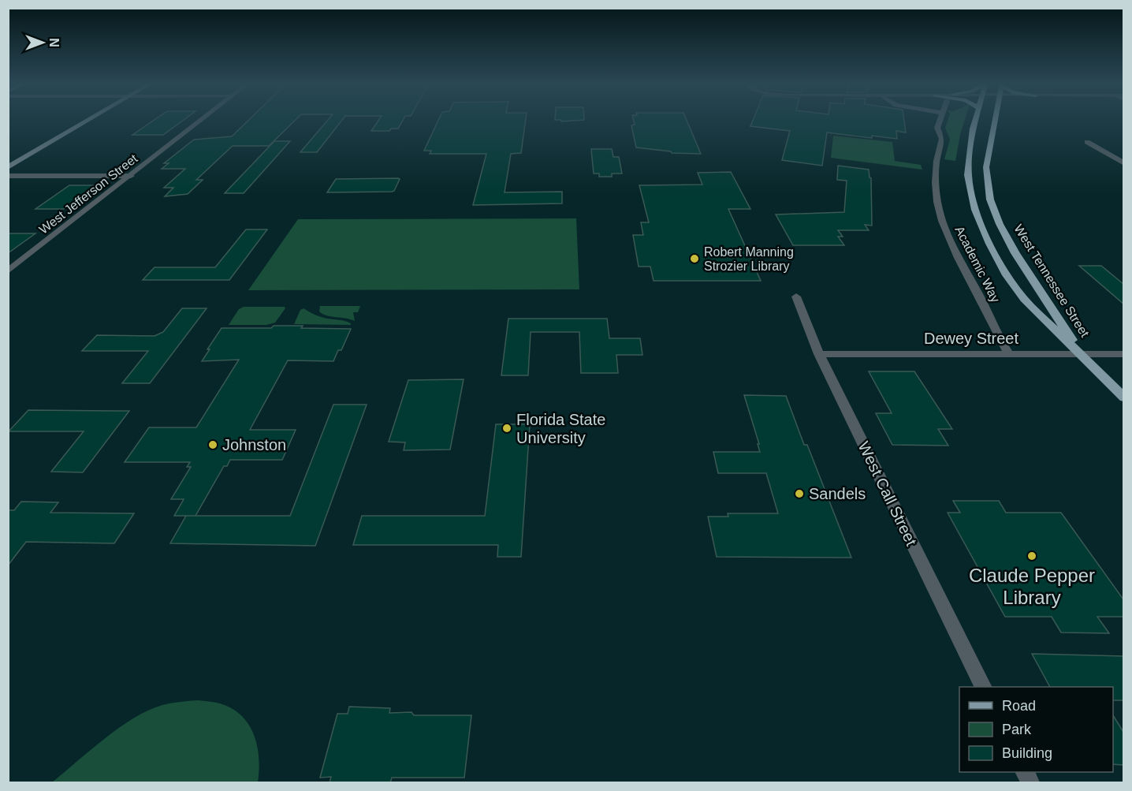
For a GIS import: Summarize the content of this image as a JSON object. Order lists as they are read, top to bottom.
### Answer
{
  "streets": {
    "main road": ["West Tennessee Street"],
    "street": [
      "West Jefferson Street",
      "Academic Way",
      "Dewey Street",
      "West Call Street"
    ]
  },
  "crossings": [
    ["Academic Way", "Dewey Street"],
    ["West Tennessee Street", "Dewey Street"],
    ["Dewey Street", "West Call Street"]
  ],
  "places": [
    "Robert Manning Strozier Library",
    "Florida State University",
    "Johnston",
    "Sandels",
    "Claude Pepper Library"
  ],
  "legend": ["Road", "Park", "Building"],
  "north": "right"
}
